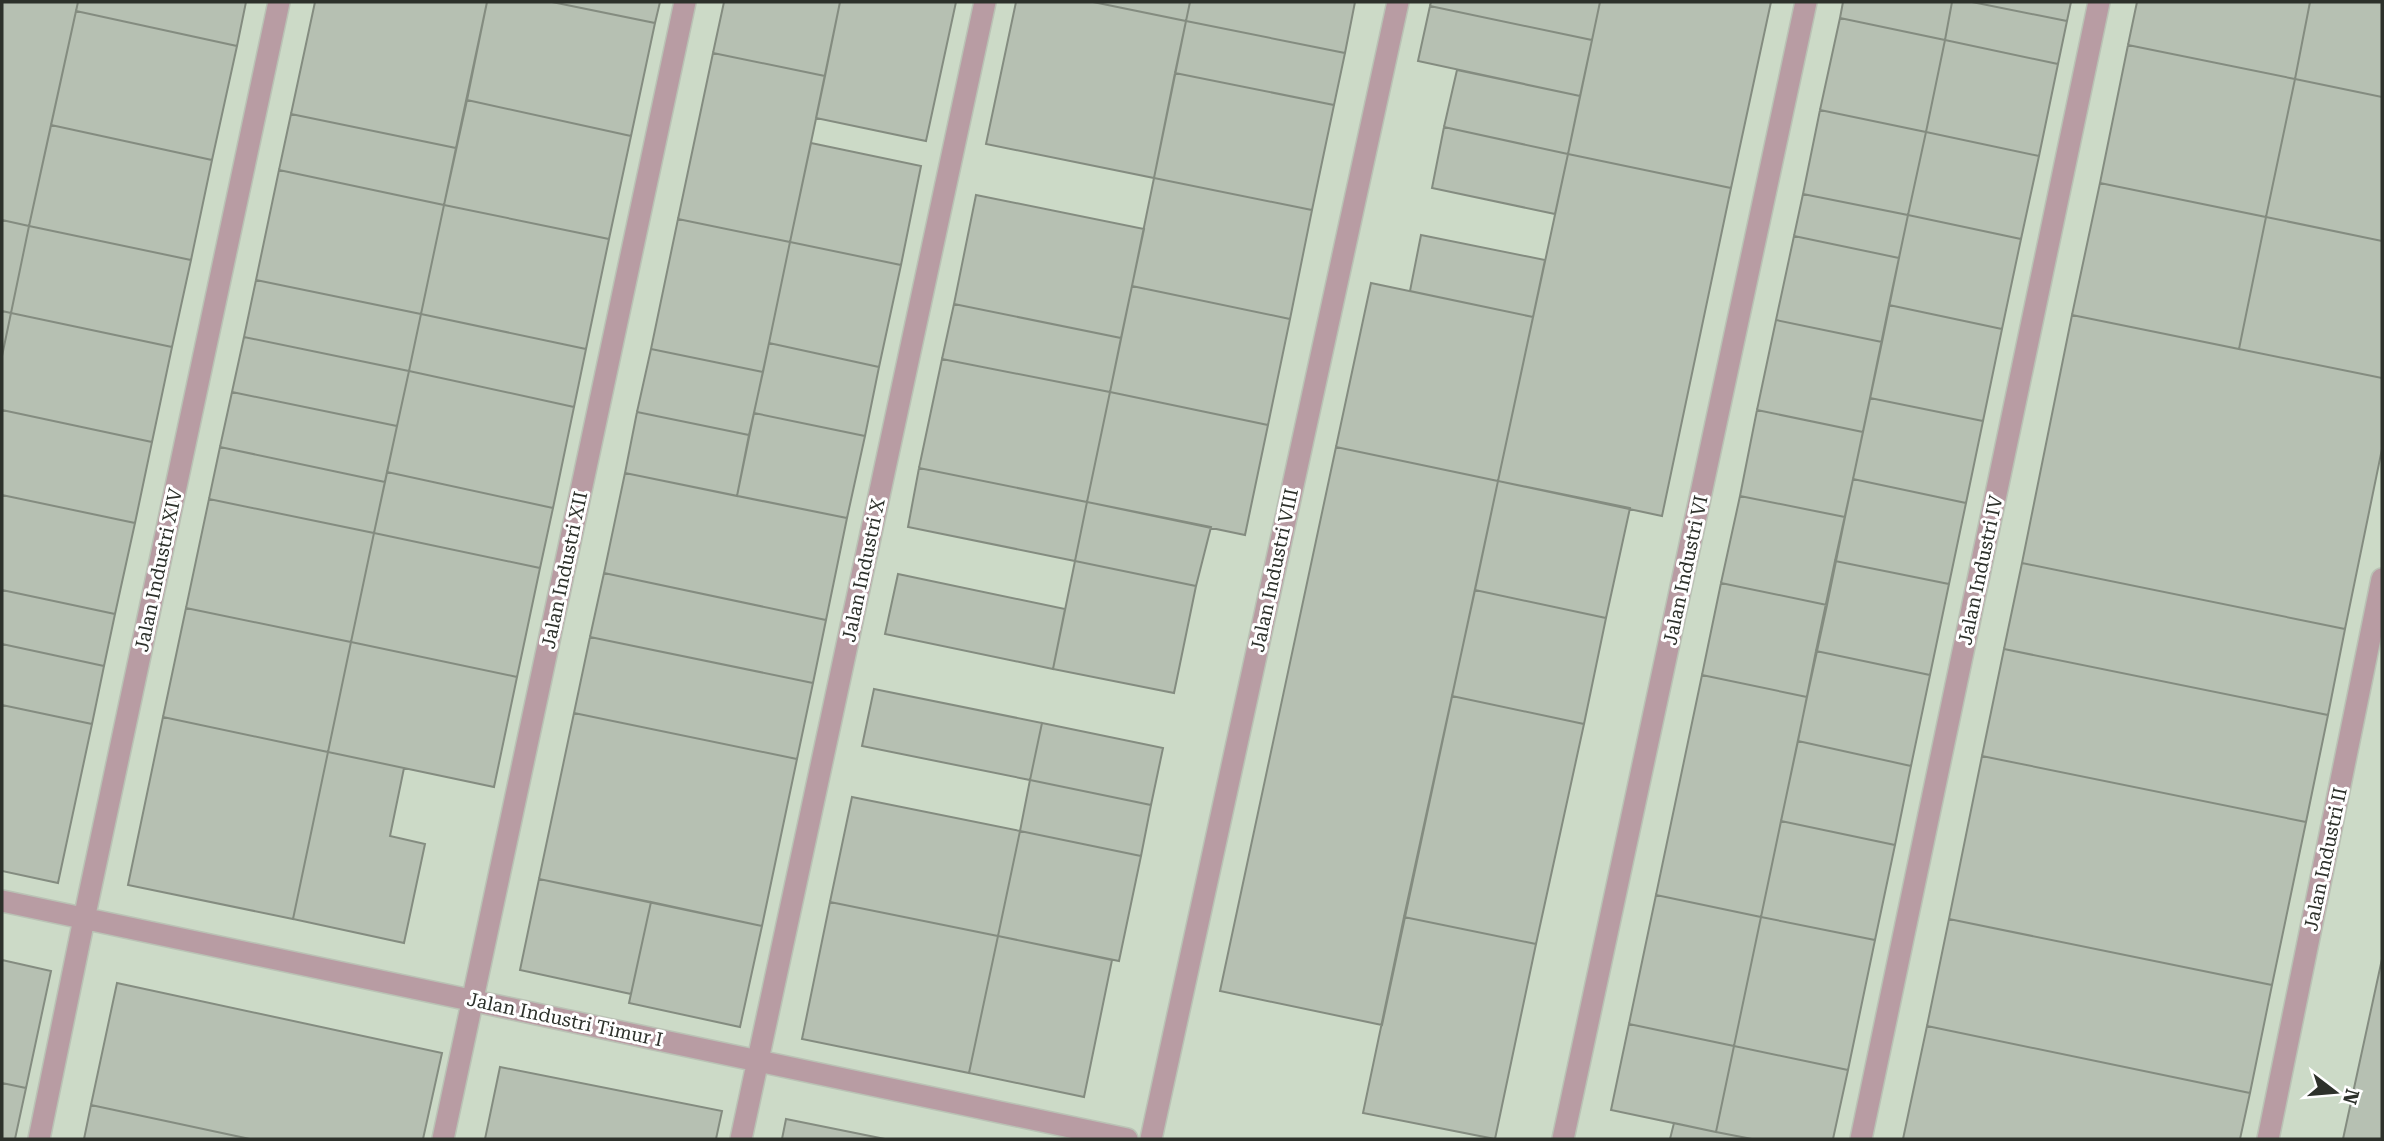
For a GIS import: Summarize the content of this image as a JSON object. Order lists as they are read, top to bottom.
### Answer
{
  "streets": {
    "lane": [
      "Jalan Industri XIV",
      "Jalan Industri XII",
      "Jalan Industri X",
      "Jalan Industri VIII",
      "Jalan Industri VI",
      "Jalan Industri IV",
      "Jalan Industri II",
      "Jalan Industri Timur I"
    ]
  },
  "crossings": [
    ["Jalan Industri XIV", "Jalan Industri Timur I"],
    ["Jalan Industri XII", "Jalan Industri Timur I"],
    ["Jalan Industri X", "Jalan Industri Timur I"]
  ],
  "north": "right"
}
